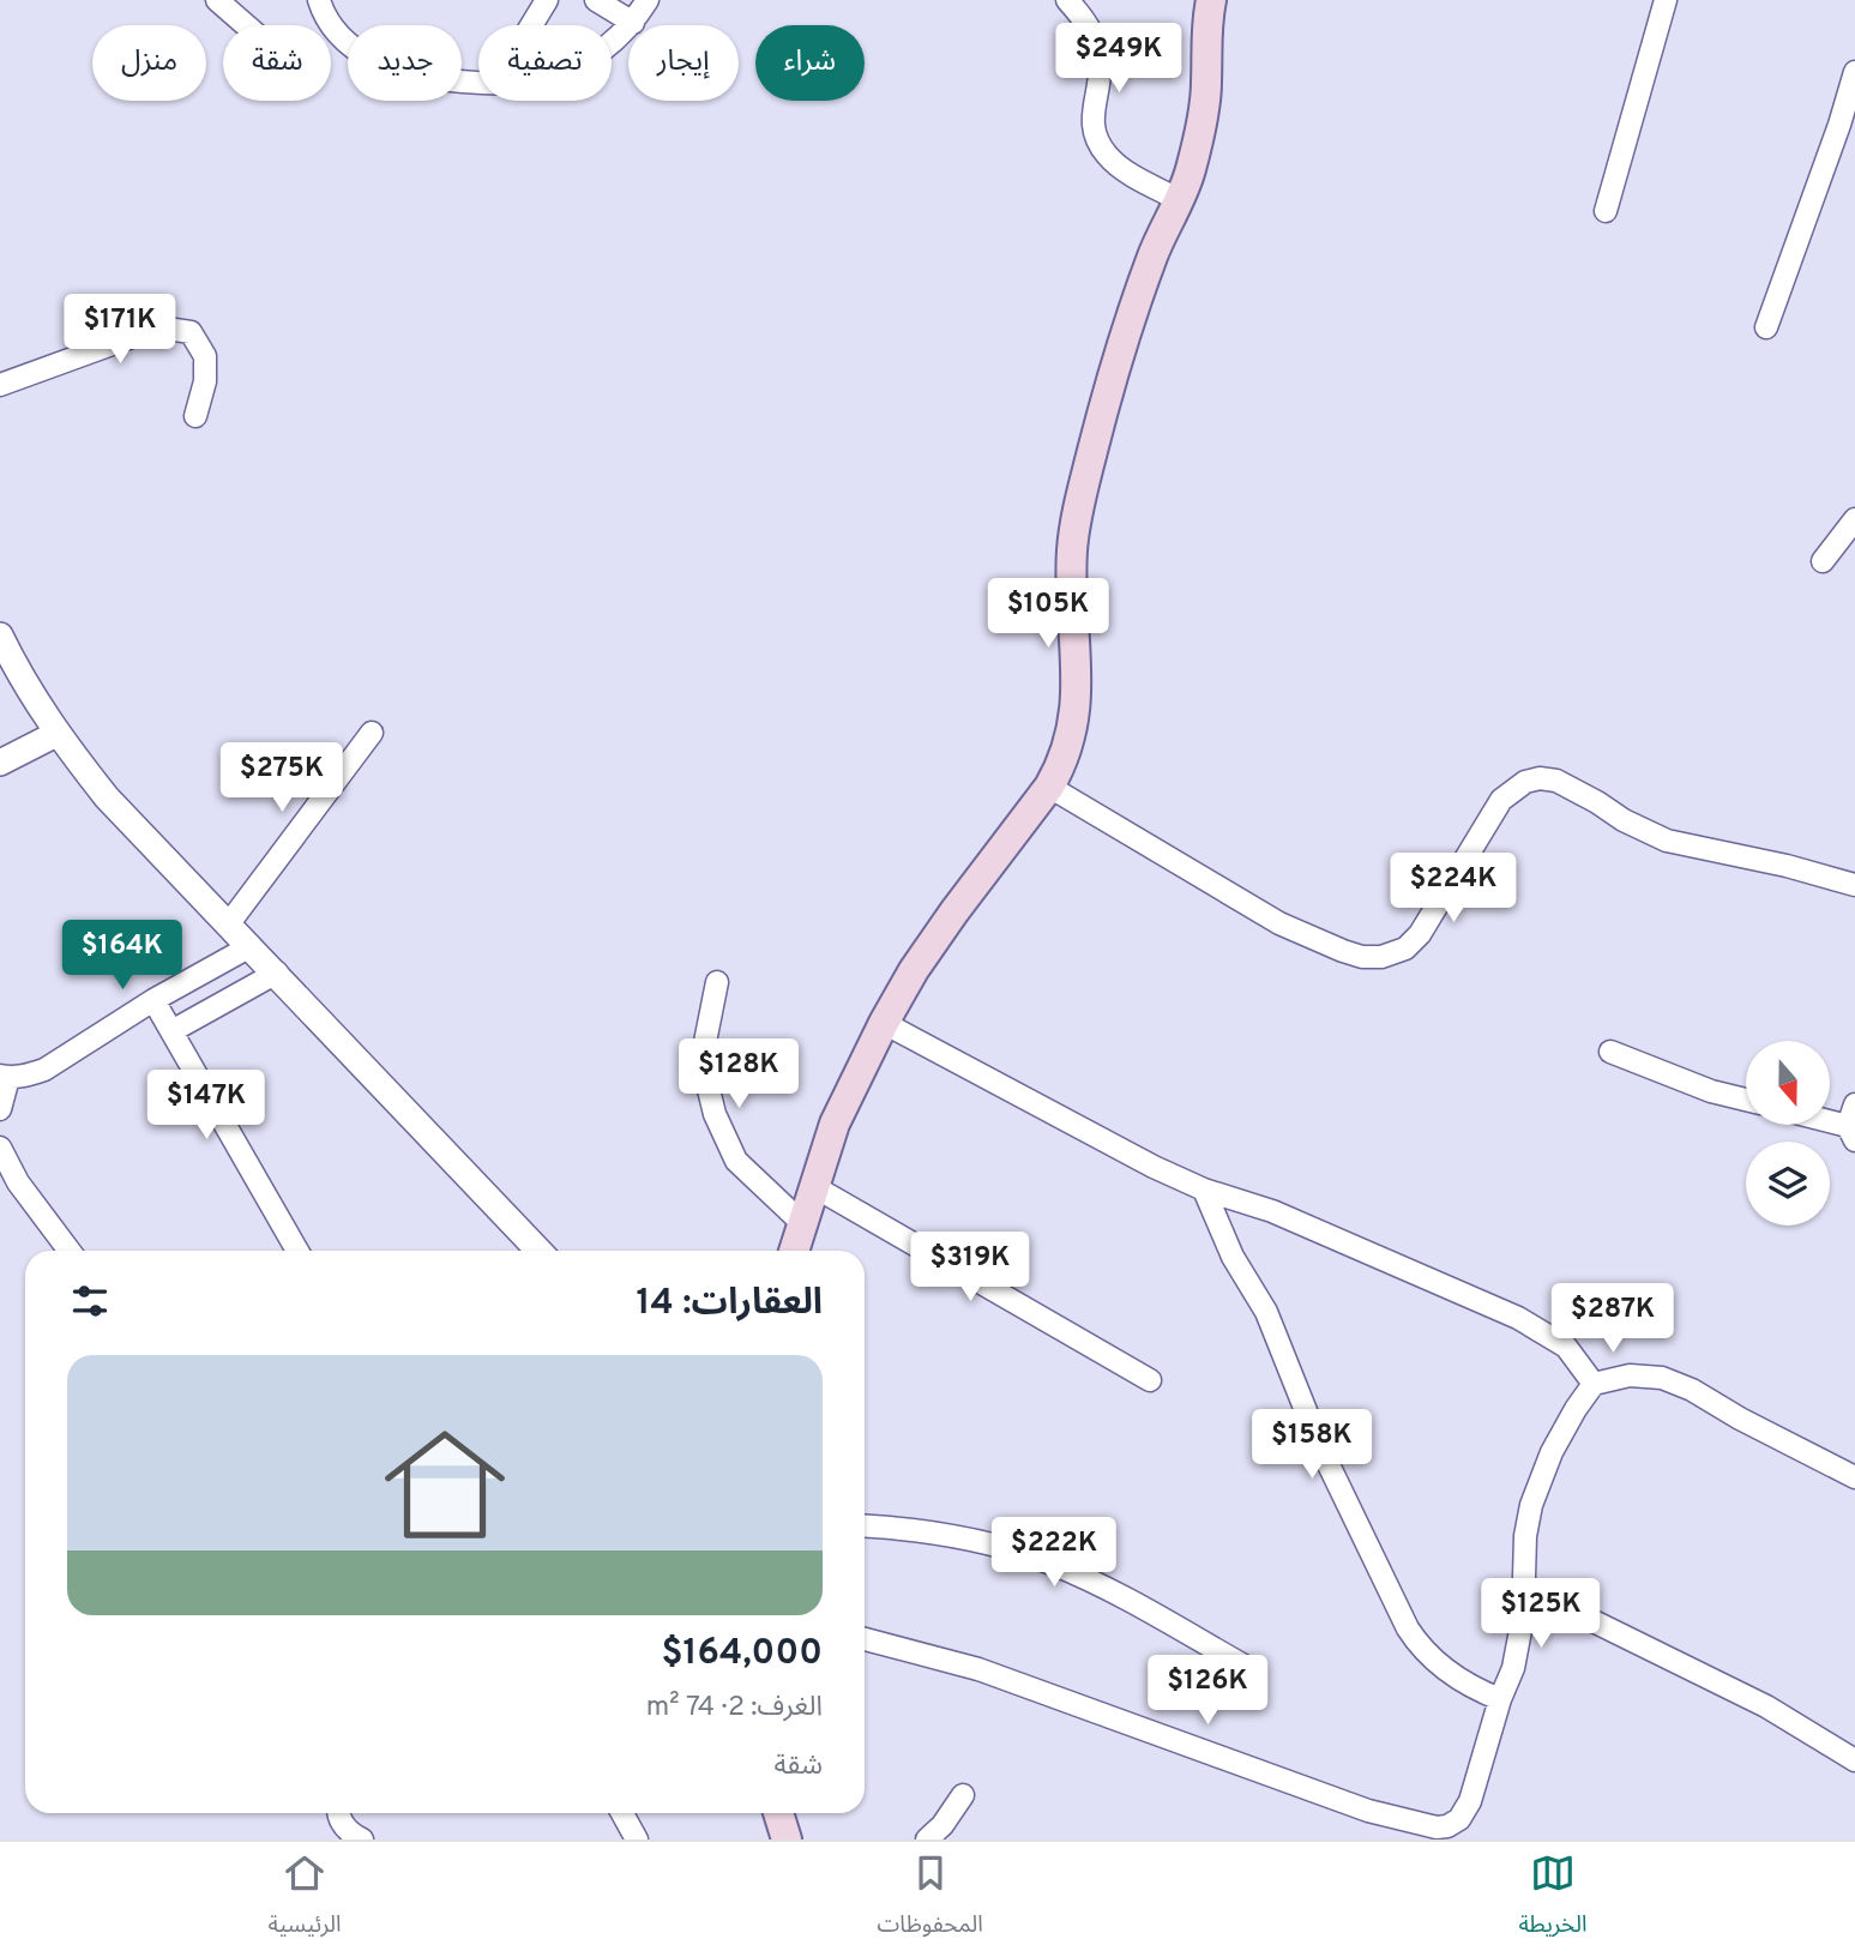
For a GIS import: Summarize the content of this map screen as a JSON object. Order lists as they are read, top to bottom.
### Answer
{
  "north": "bottom",
  "page": {
    "price": [
      "$249K",
      "$171K",
      "$105K",
      "$275K",
      "$224K",
      "$164K",
      "$128K",
      "$147K",
      "$319K",
      "$287K",
      "$158K",
      "$222K",
      "$125K",
      "$126K"
    ],
    "chip": [
      "شراء",
      "إيجار",
      "تصفية",
      "جديد",
      "شقة",
      "منزل"
    ],
    "heading": "العقارات: 14",
    "list": [
      {
        "name": "$164,000",
        "note": "الغرف: 2 · 74 m² · شقة"
      }
    ],
    "tabs": ["الخريطة", "المحفوظات", "الرئيسية"]
  }
}
